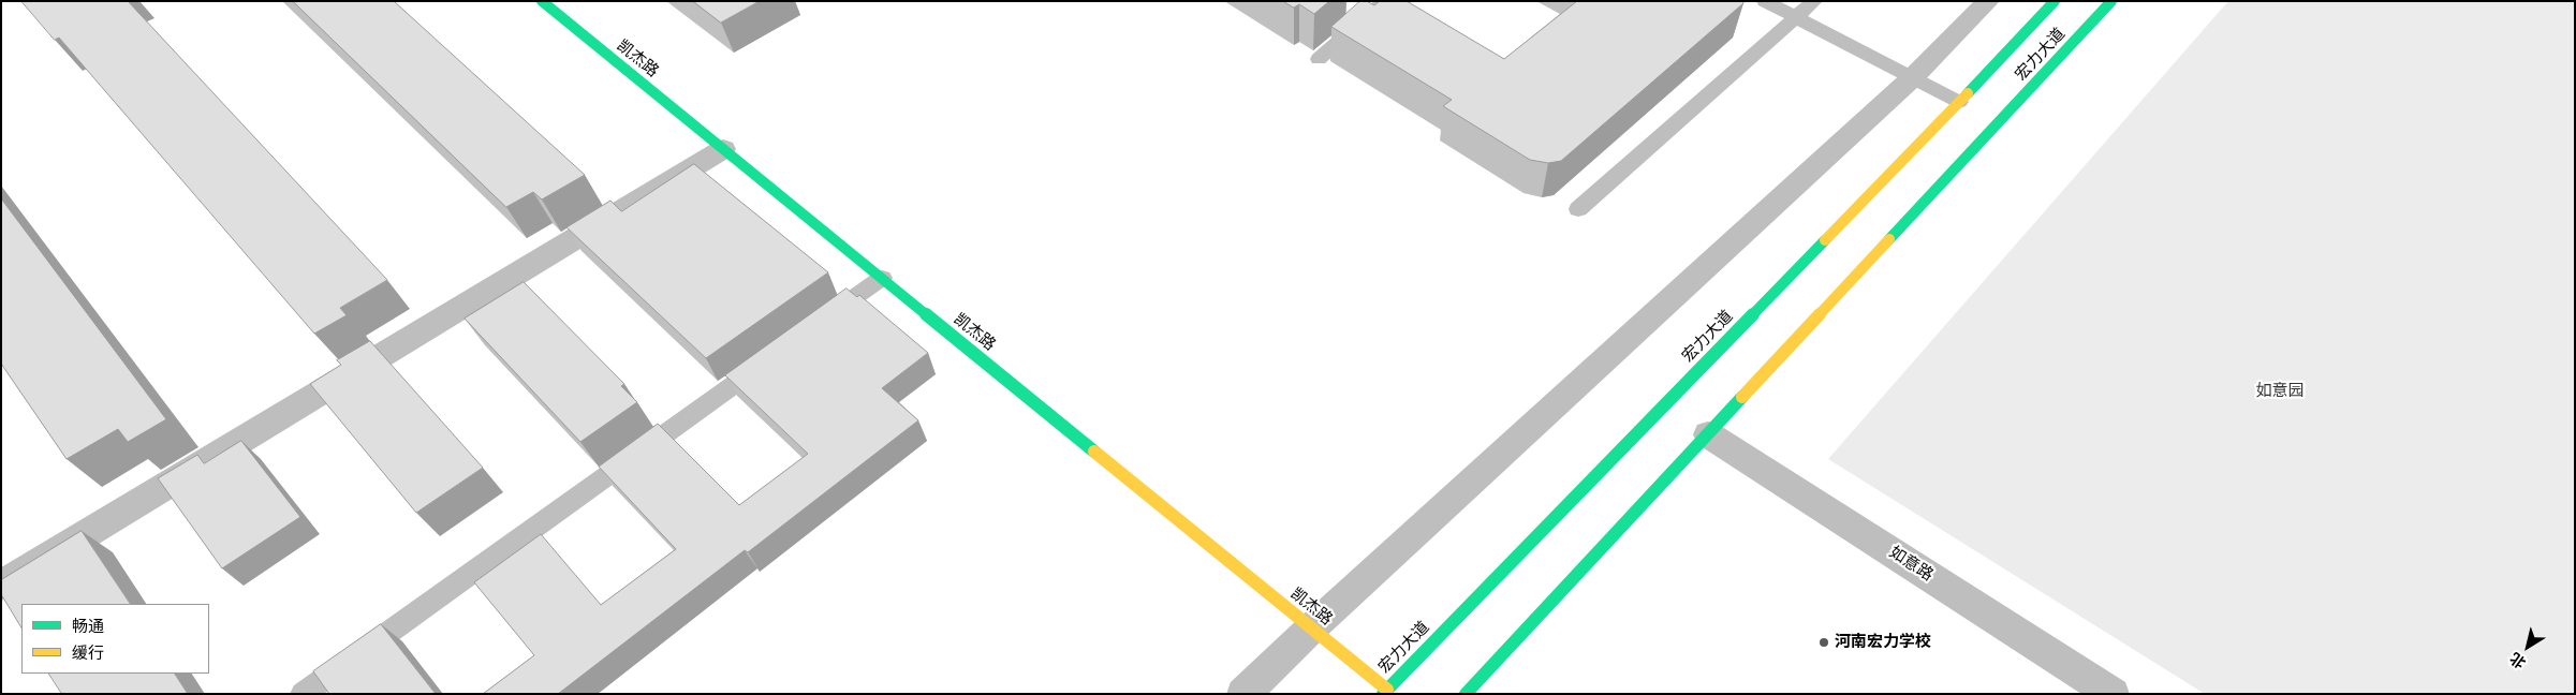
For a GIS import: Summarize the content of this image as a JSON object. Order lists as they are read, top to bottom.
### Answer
{
  "streets": {
    "main road": ["宏力大道", "凯杰路"],
    "street": ["如意路"]
  },
  "crossings": [
    ["宏力大道", "凯杰路"],
    ["宏力大道", "如意路"]
  ],
  "parks": ["如意园"],
  "places": ["河南宏力学校"],
  "legend": ["畅通", "缓行"],
  "north": "bottom left"
}
